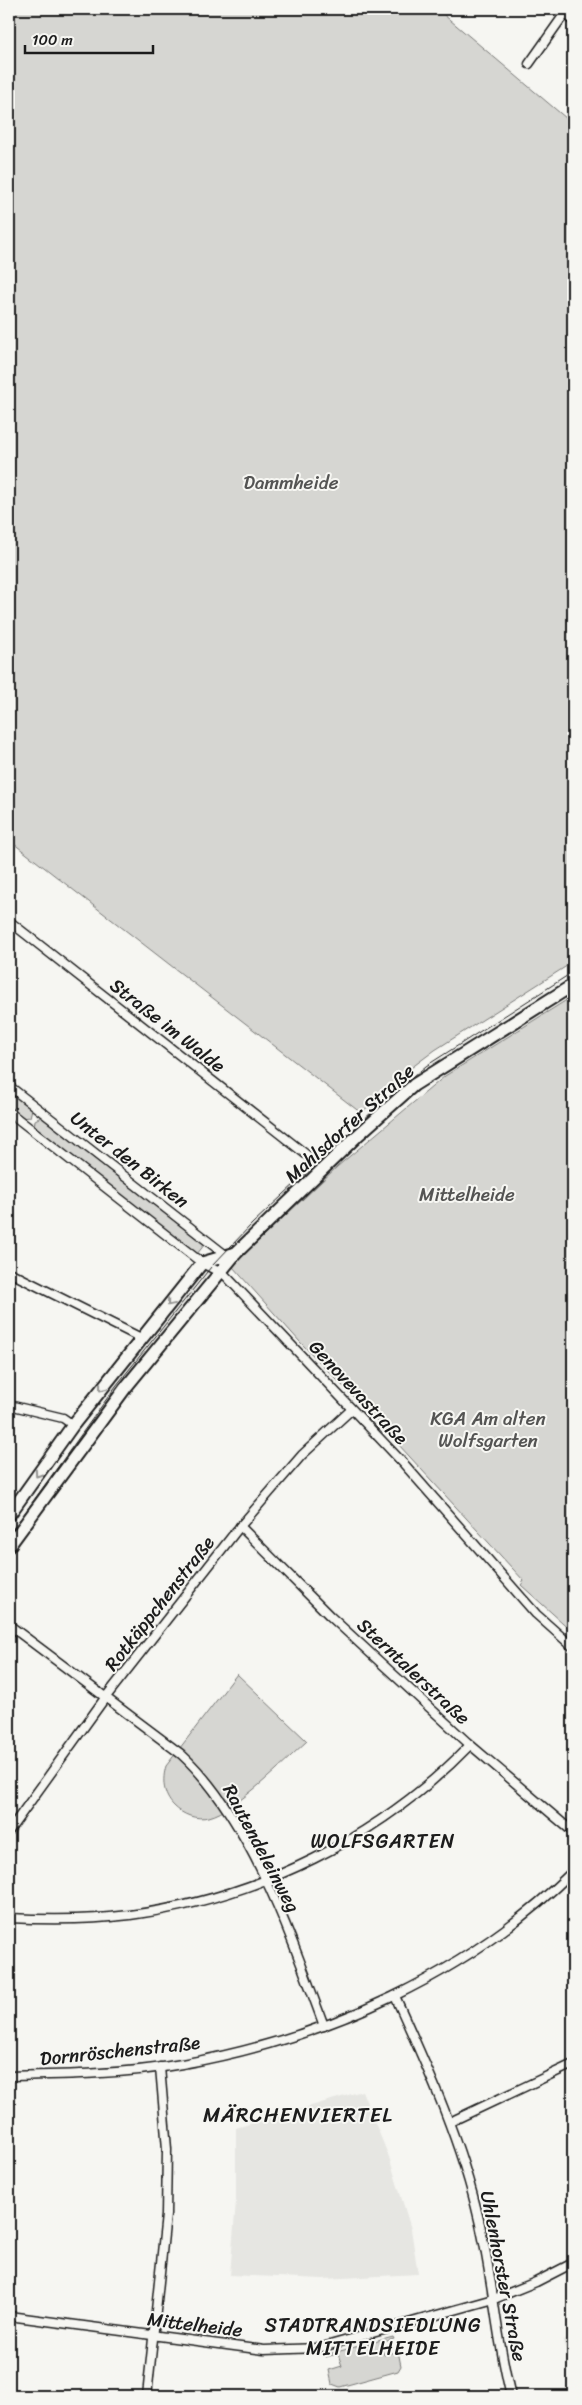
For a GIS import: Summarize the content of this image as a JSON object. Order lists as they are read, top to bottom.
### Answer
{
  "streets": {
    "main road": ["Mahlsdorfer Straße"],
    "street": [
      "Straße im Walde",
      "Unter den Birken",
      "Genovevastraße",
      "Rotkäppchenstraße",
      "Sterntalerstraße",
      "Rautendeleinweg",
      "Dornröschenstraße",
      "Uhlenhorster Straße",
      "Mittelheide"
    ]
  },
  "crossings": [
    ["Mahlsdorfer Straße", "Unter den Birken"],
    ["Mahlsdorfer Straße", "Genovevastraße"],
    ["Unter den Birken", "Genovevastraße"],
    ["Genovevastraße", "Rotkäppchenstraße"],
    ["Rotkäppchenstraße", "Sterntalerstraße"],
    ["Rotkäppchenstraße", "Rautendeleinweg"],
    ["Rautendeleinweg", "Dornröschenstraße"],
    ["Dornröschenstraße", "Uhlenhorster Straße"],
    ["Uhlenhorster Straße", "Mittelheide"]
  ],
  "districts": ["WOLFSGARTEN", "MÄRCHENVIERTEL", "STADTRANDSIEDLUNG MITTELHEIDE"],
  "parks": ["Dammheide", "Mittelheide", "KGA Am alten Wolfsgarten"],
  "scale_bar": "100 m"
}
